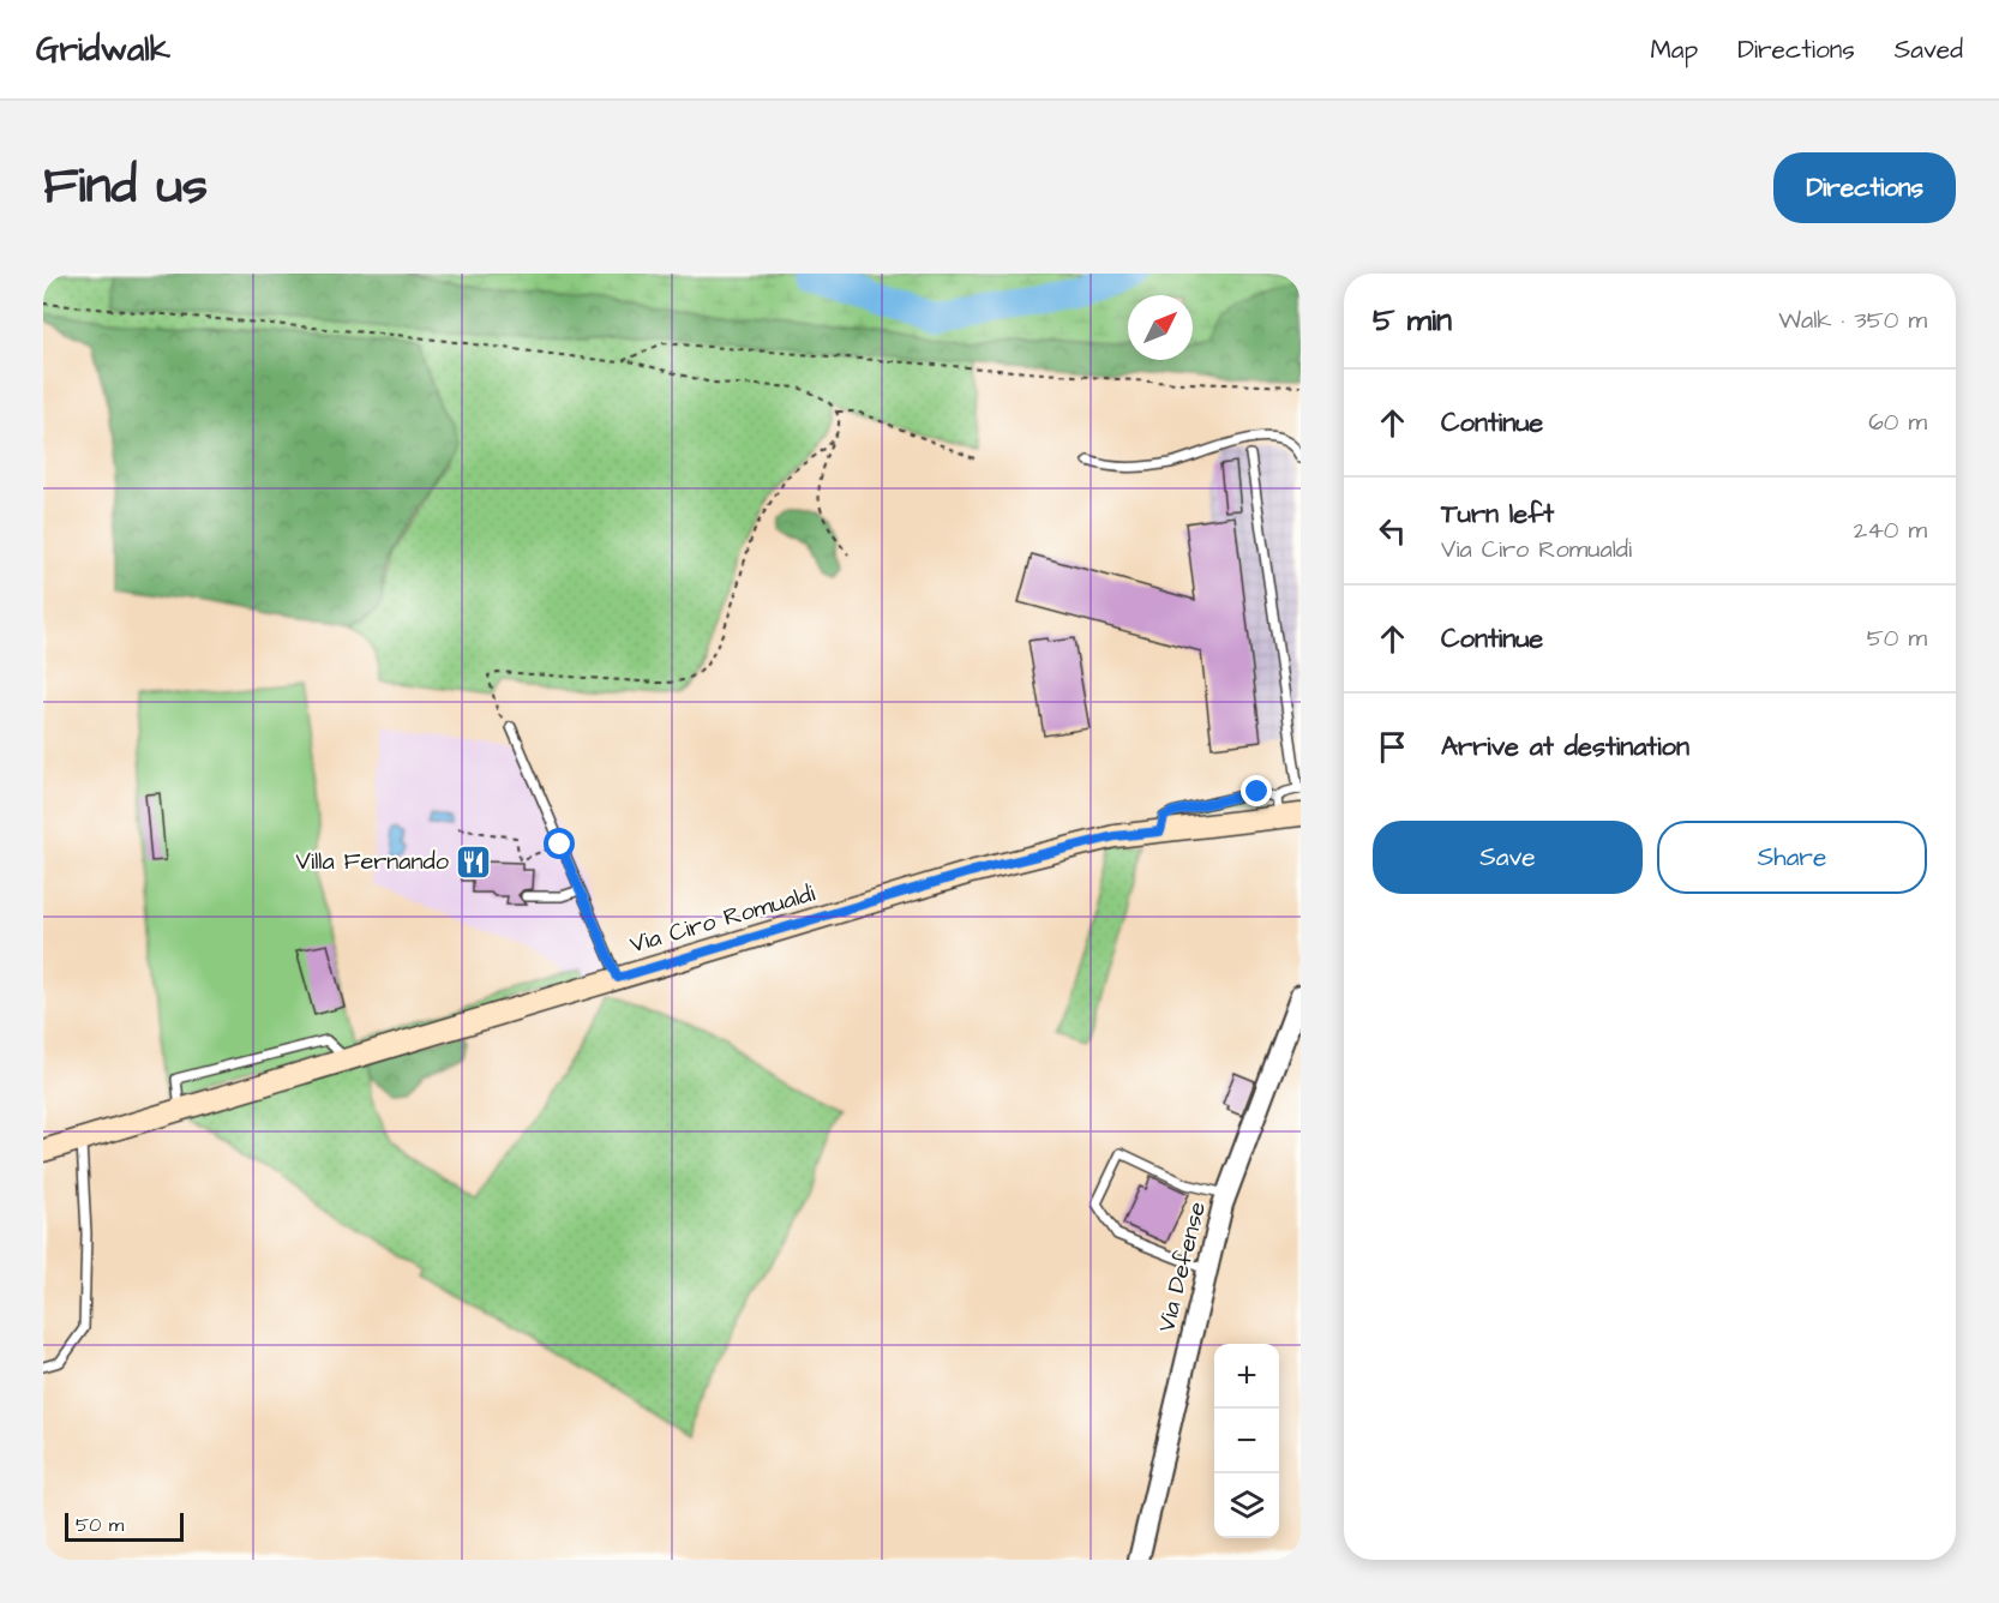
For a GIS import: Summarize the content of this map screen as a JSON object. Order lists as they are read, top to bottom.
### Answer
{
  "streets": {
    "main road": ["Via Ciro Romualdi"],
    "street": ["Via Defense"]
  },
  "places": {
    "restaurant": ["Villa Fernando"]
  },
  "scale_bar": "50 m",
  "north": "top right",
  "page": {
    "header": "Gridwalk",
    "nav": ["Map", "Directions", "Saved"],
    "title": "Find us",
    "buttons": [
      "Directions",
      ["Save", "Share"]
    ],
    "heading": ["5 min", "Walk · 350 m"],
    "list": [
      ["Continue", "60 m"],
      ["Turn left", "Via Ciro Romualdi", "240 m"],
      ["Continue", "50 m"],
      "Arrive at destination"
    ],
    "map_buttons": ["+", "−"],
    "scale": "50 m"
  }
}
